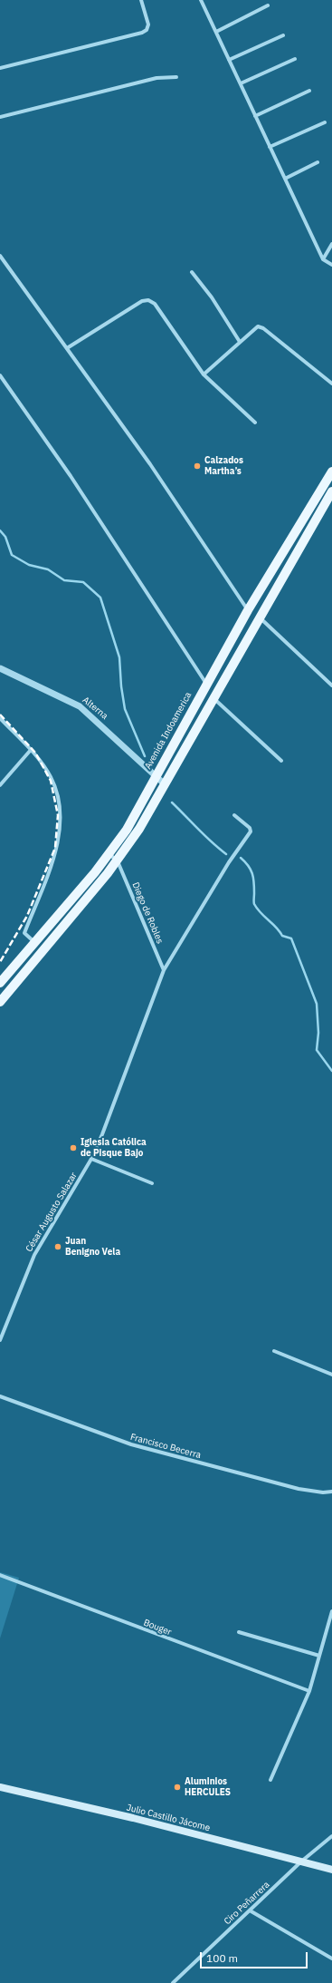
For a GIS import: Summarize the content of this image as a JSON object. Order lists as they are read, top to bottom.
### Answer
{
  "streets": {
    "main road": ["Avenida Indoamerica", "Julio Castillo Jácome"],
    "street": [
      "Alterna",
      "Diego de Robles",
      "César Augusto Salazar",
      "Francisco Becerra",
      "Bouger",
      "Ciro Peñarrera"
    ]
  },
  "crossings": [
    ["Alterna", "Avenida Indoamerica"],
    ["Diego de Robles", "César Augusto Salazar"],
    ["Julio Castillo Jácome", "Ciro Peñarrera"]
  ],
  "places": [
    "Calzados Martha’s",
    "Iglesia Católica de Pisque Bajo",
    "Juan Benigno Vela",
    "Aluminios HERCULES"
  ],
  "scale_bar": "100 m"
}
